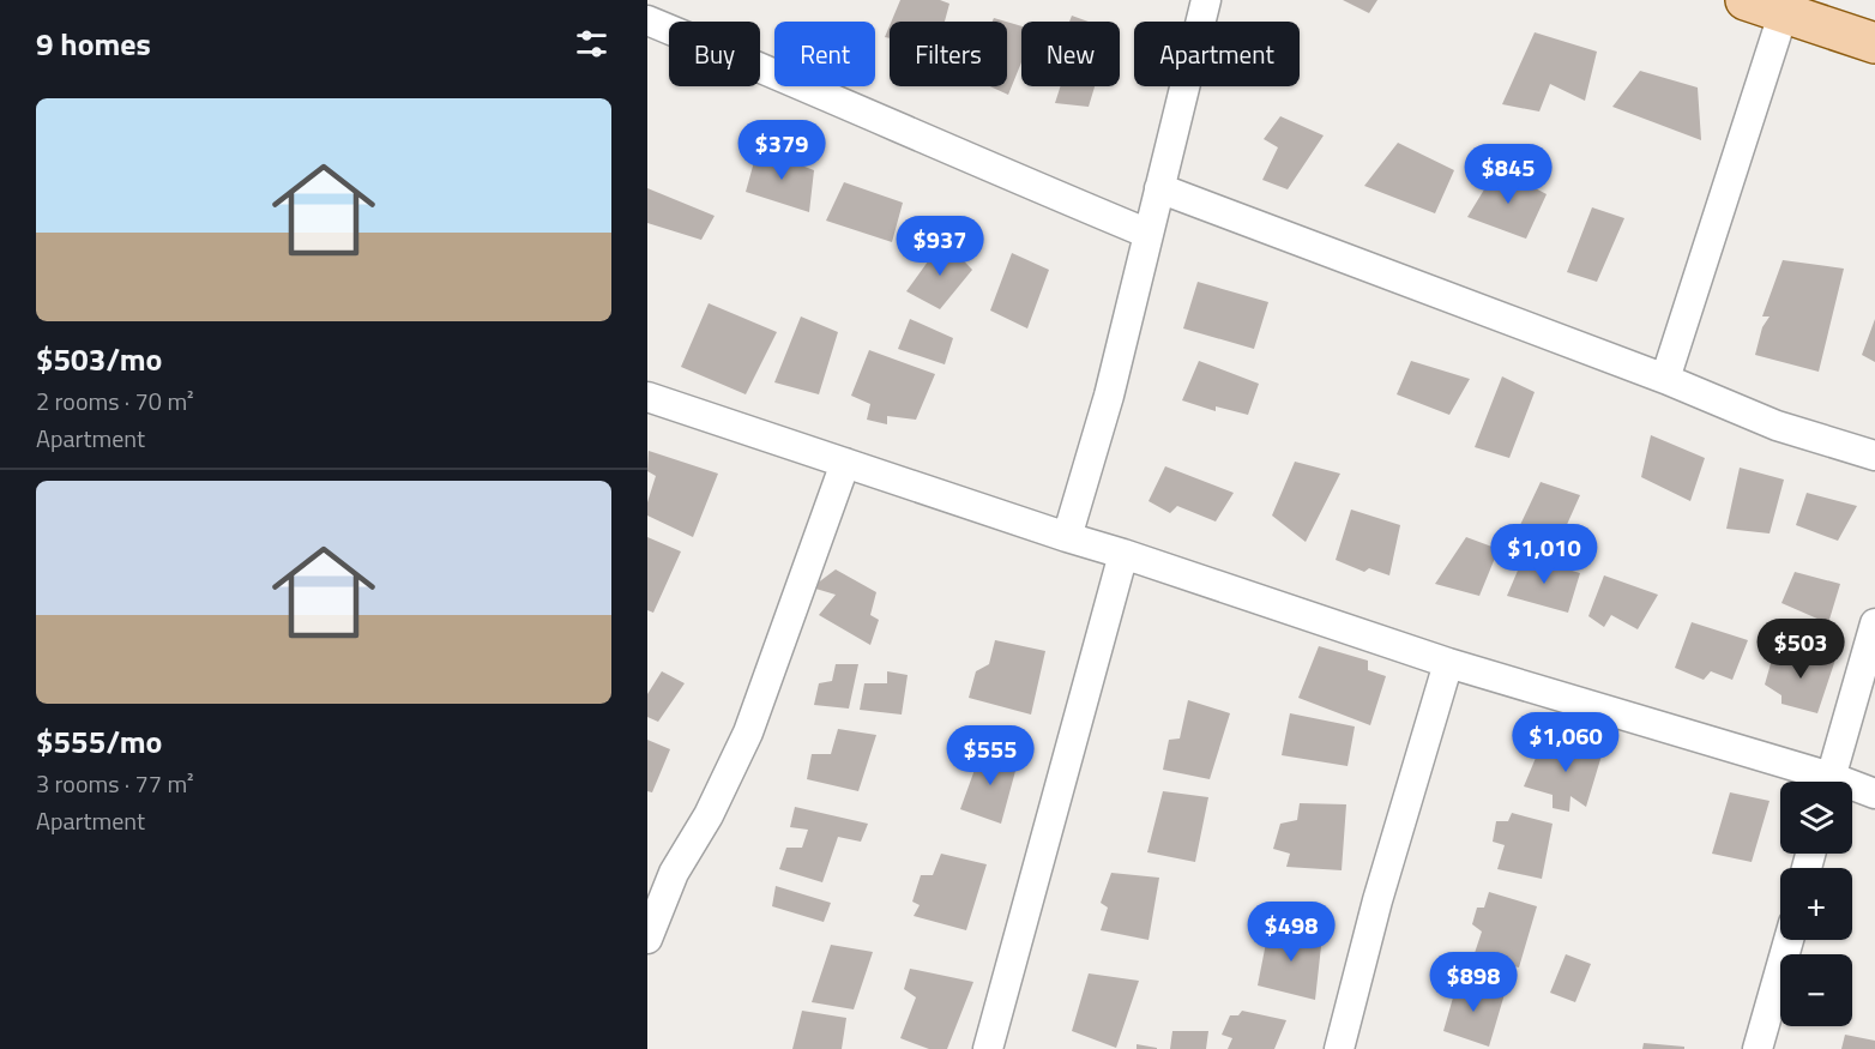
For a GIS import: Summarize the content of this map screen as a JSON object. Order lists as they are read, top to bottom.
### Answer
{
  "page": {
    "heading": "9 homes",
    "chip": [
      "Buy",
      "Rent",
      "Filters",
      "New",
      "Apartment"
    ],
    "list": [
      {
        "name": "$503/mo",
        "note": "2 rooms · 70 m² · Apartment"
      },
      {
        "name": "$555/mo",
        "note": "3 rooms · 77 m² · Apartment"
      }
    ],
    "price": [
      "$379",
      "$845",
      "$937",
      "$1,010",
      "$503",
      "$1,060",
      "$555",
      "$498",
      "$898"
    ],
    "map_buttons": ["+", "−"]
  }
}
